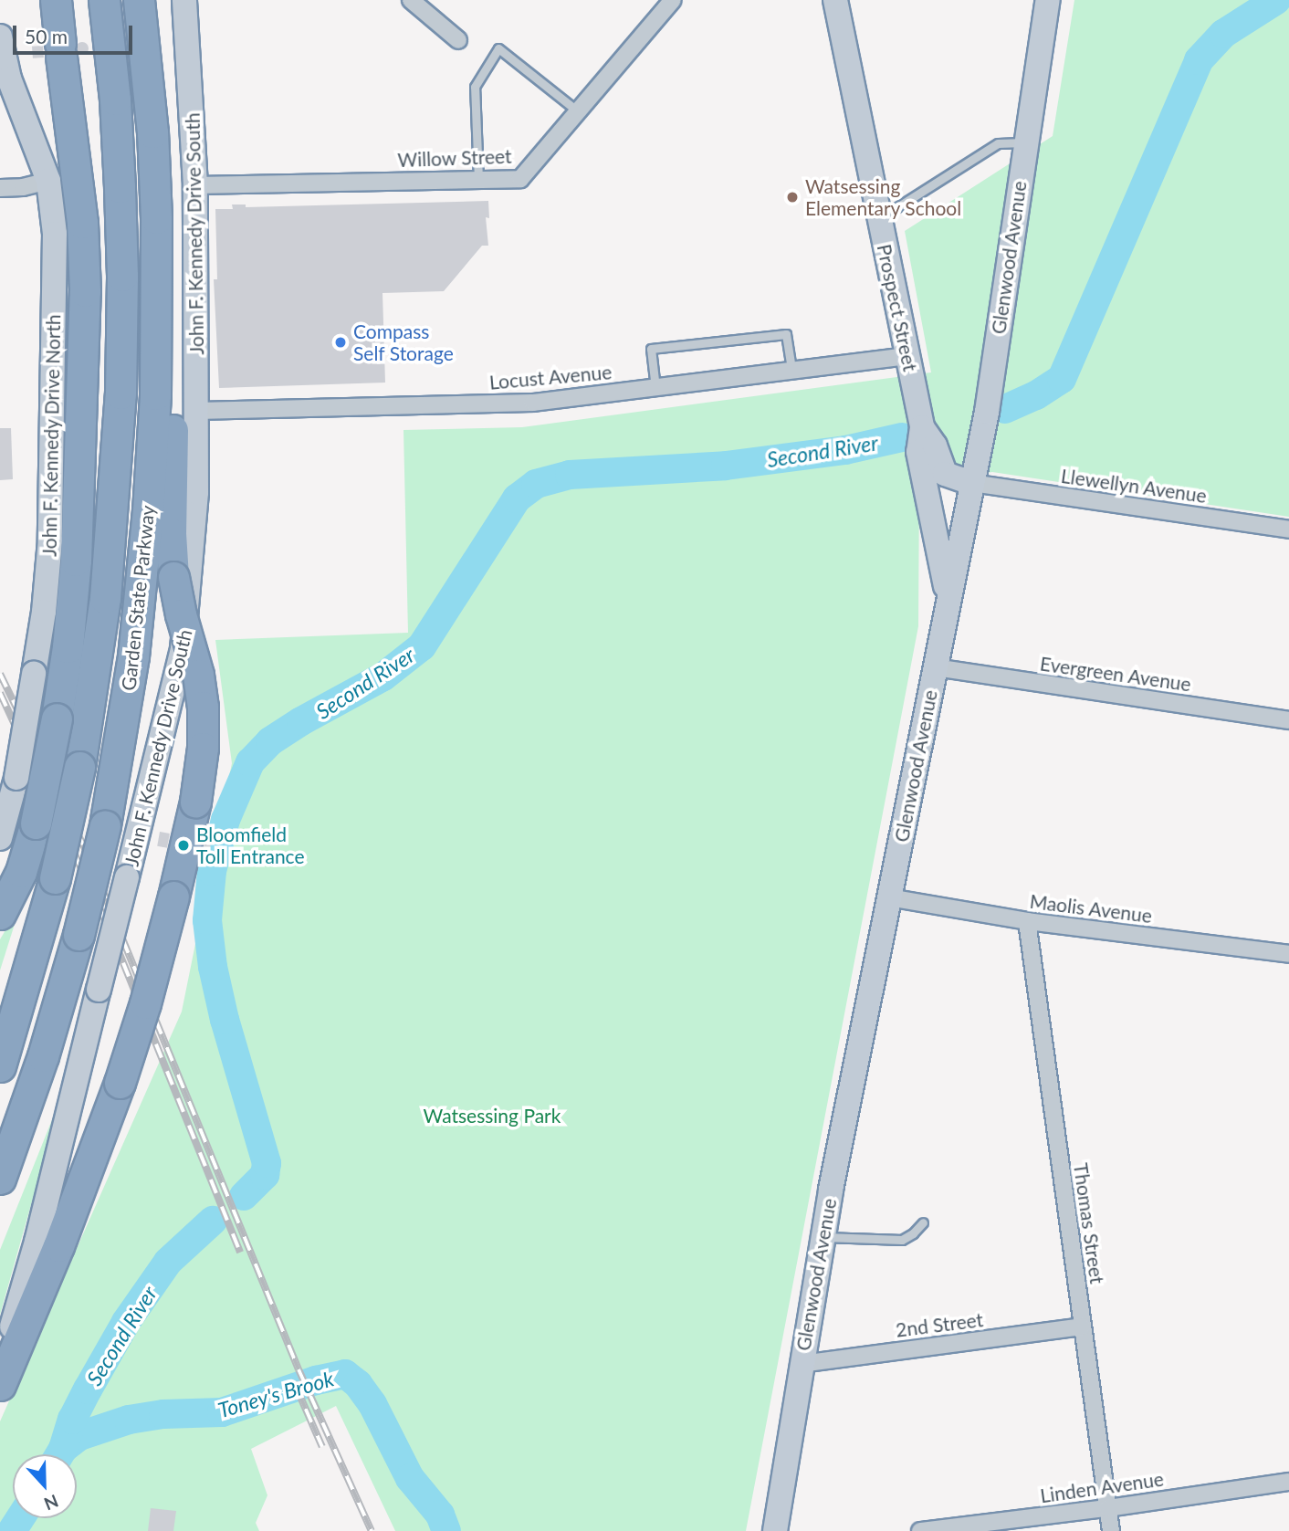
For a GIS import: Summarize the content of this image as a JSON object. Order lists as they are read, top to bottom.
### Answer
{
  "streets": {
    "highway": ["Garden State Parkway"],
    "street": [
      "Willow Street",
      "John F. Kennedy Drive South",
      "Glenwood Avenue",
      "Prospect Street",
      "Locust Avenue",
      "John F. Kennedy Drive North",
      "Llewellyn Avenue",
      "Evergreen Avenue",
      "Maolis Avenue",
      "Thomas Street",
      "2nd Street",
      "Linden Avenue"
    ]
  },
  "crossings": [
    ["Willow Street", "John F. Kennedy Drive South"],
    ["John F. Kennedy Drive South", "Locust Avenue"],
    ["Glenwood Avenue", "Prospect Street"],
    ["Glenwood Avenue", "Llewellyn Avenue"],
    ["Glenwood Avenue", "Evergreen Avenue"],
    ["Glenwood Avenue", "Maolis Avenue"],
    ["Glenwood Avenue", "2nd Street"],
    ["Prospect Street", "Locust Avenue"],
    ["Prospect Street", "Llewellyn Avenue"],
    ["Maolis Avenue", "Thomas Street"],
    ["Thomas Street", "2nd Street"],
    ["Thomas Street", "Linden Avenue"]
  ],
  "water": ["Second River", "Toney's Brook"],
  "parks": ["Watsessing Park"],
  "places": ["Watsessing Elementary School", "Compass Self Storage", "Bloomfield Toll Entrance"],
  "scale_bar": "50 m",
  "north": "bottom"
}
